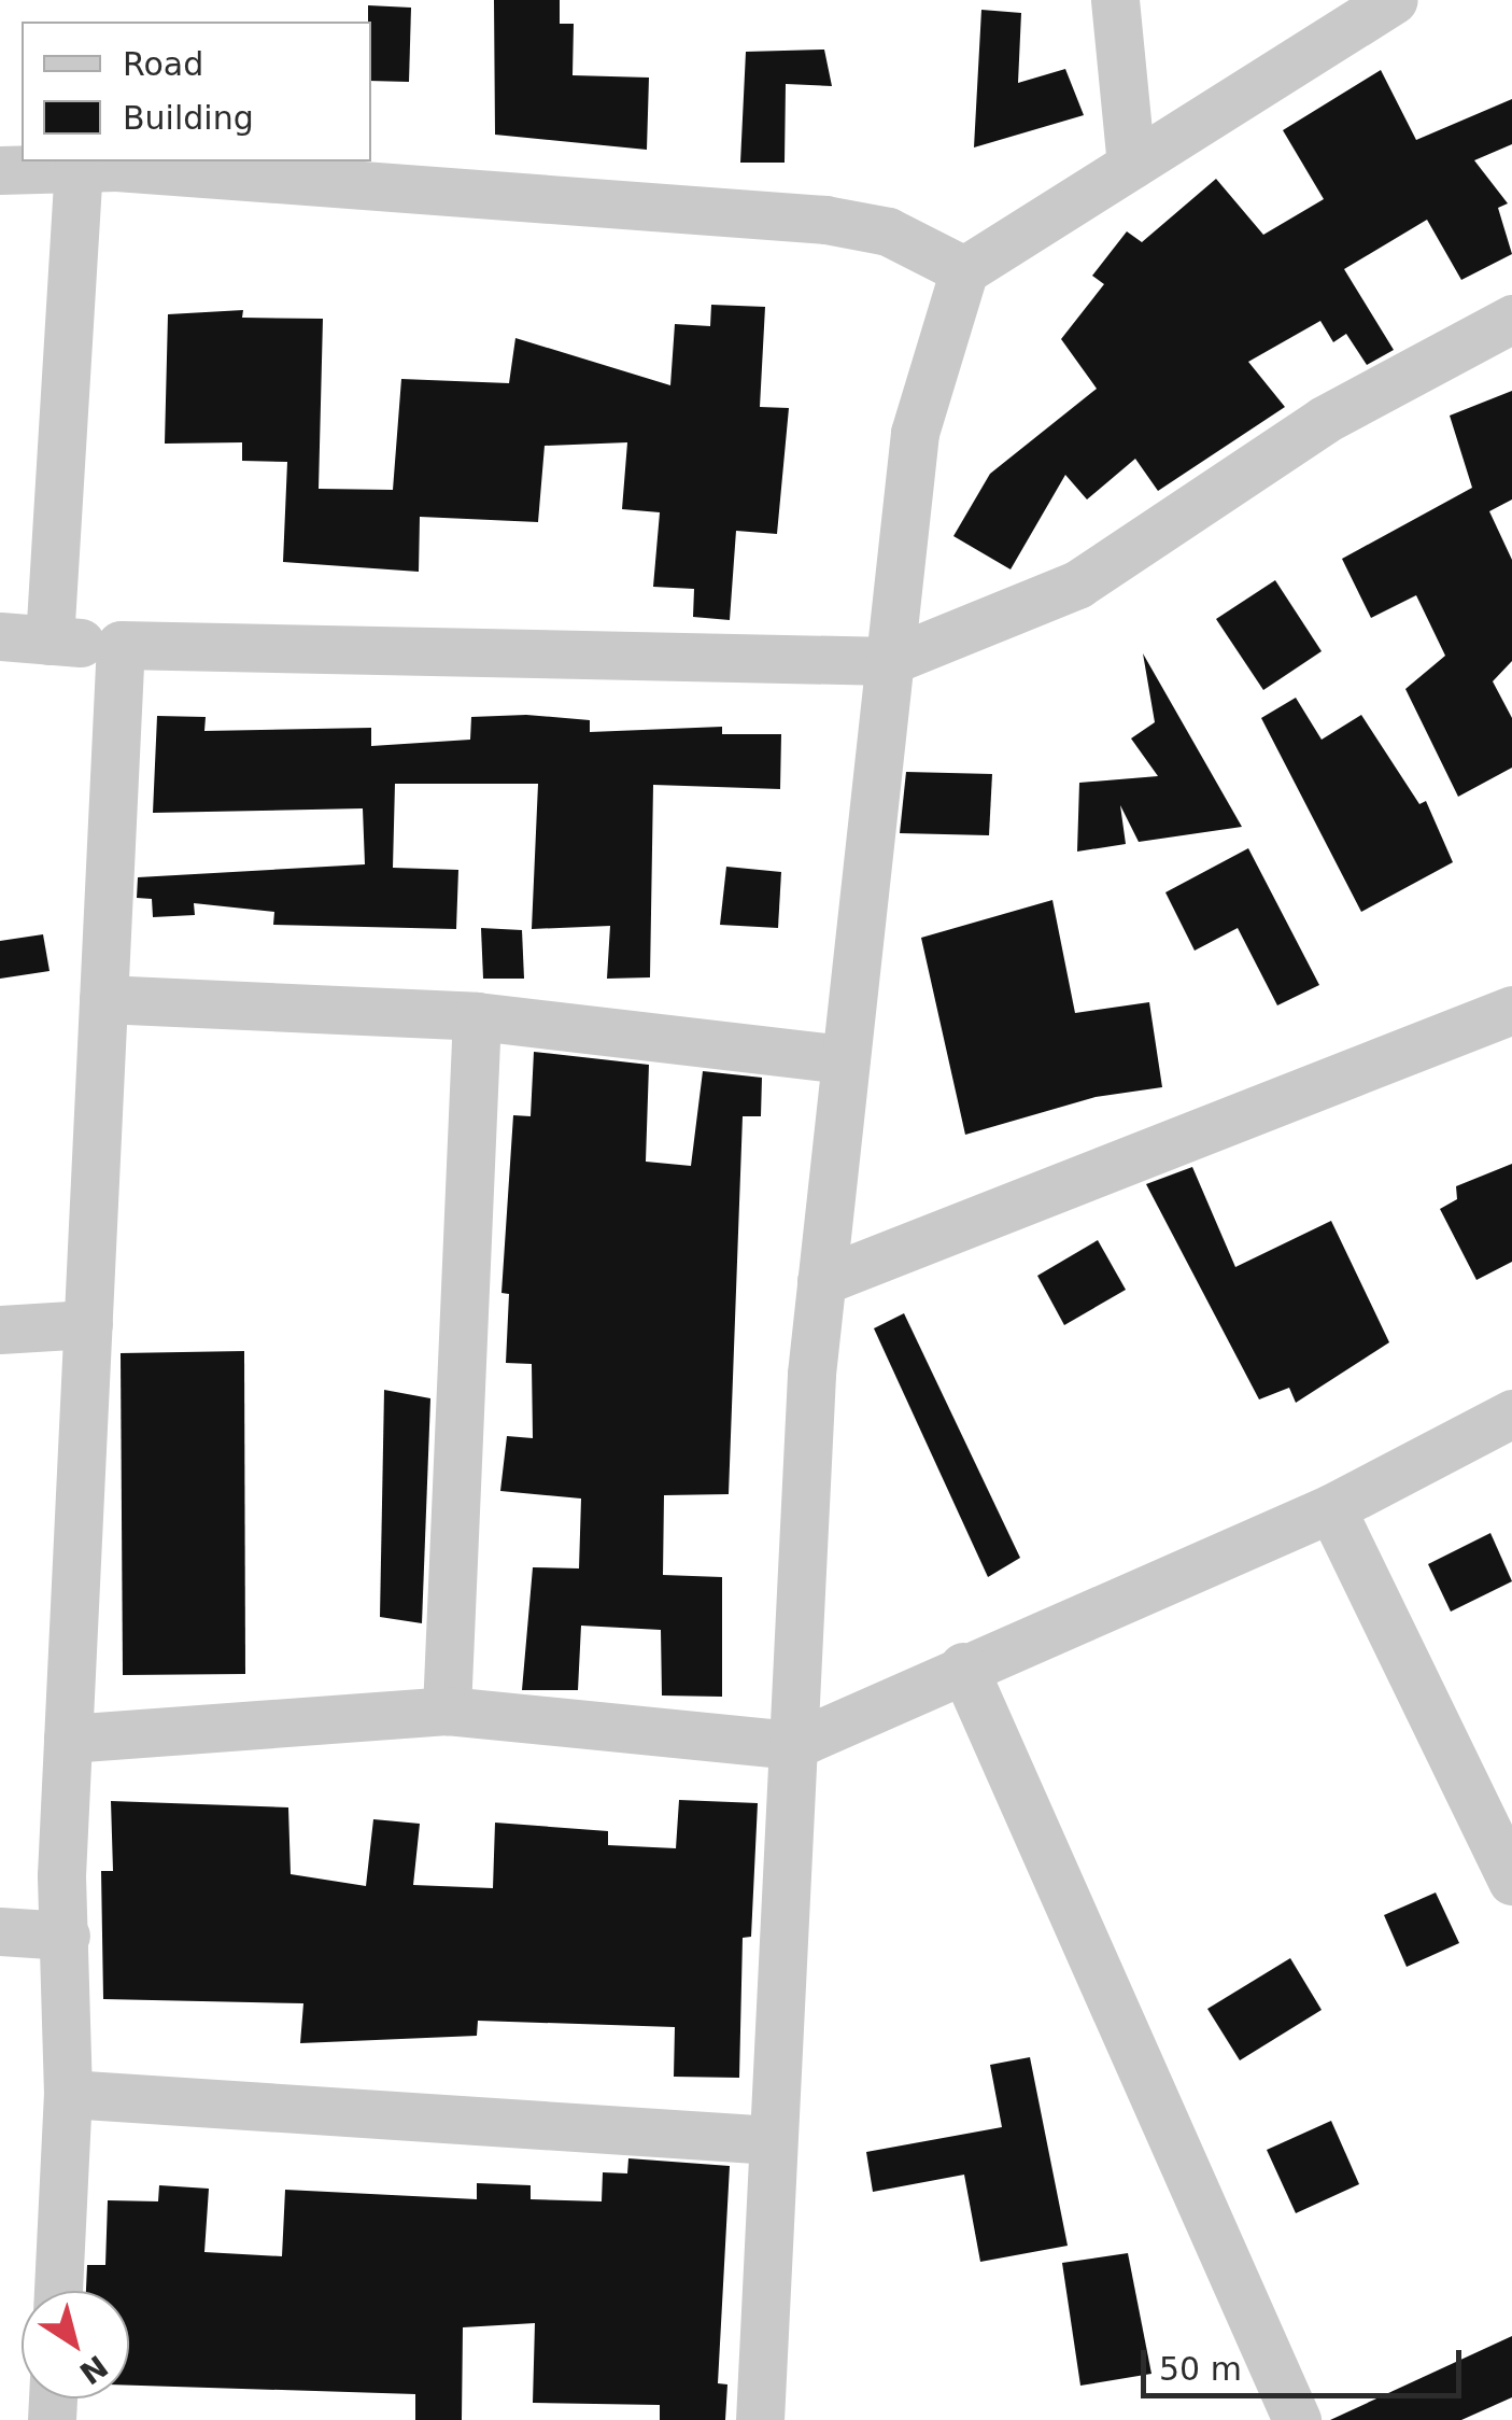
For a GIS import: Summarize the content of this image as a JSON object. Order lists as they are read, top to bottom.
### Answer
{
  "legend": ["Road", "Building"],
  "scale_bar": "50 m",
  "north": "bottom right"
}
